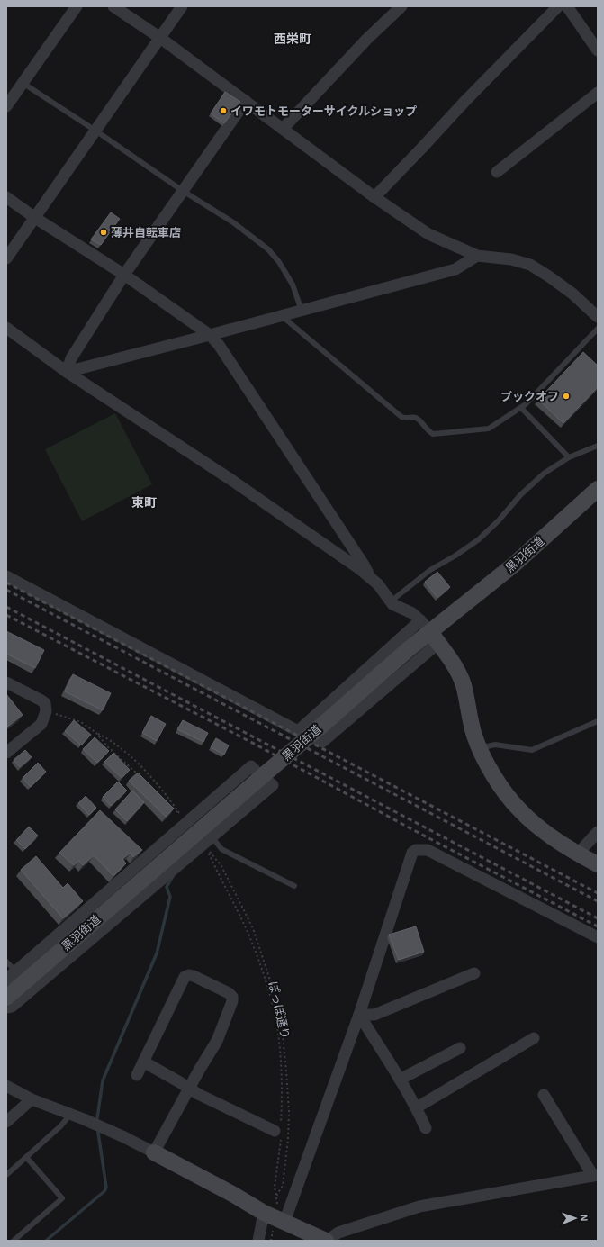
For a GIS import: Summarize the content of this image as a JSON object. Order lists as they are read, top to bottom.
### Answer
{
  "streets": {
    "street": ["黒羽街道"],
    "path": ["ぽっぽ通り"]
  },
  "districts": ["西栄町", "東町"],
  "places": ["イワモトモーターサイクルショップ", "薄井自転車店", "ブックオフ"],
  "north": "right"
}
